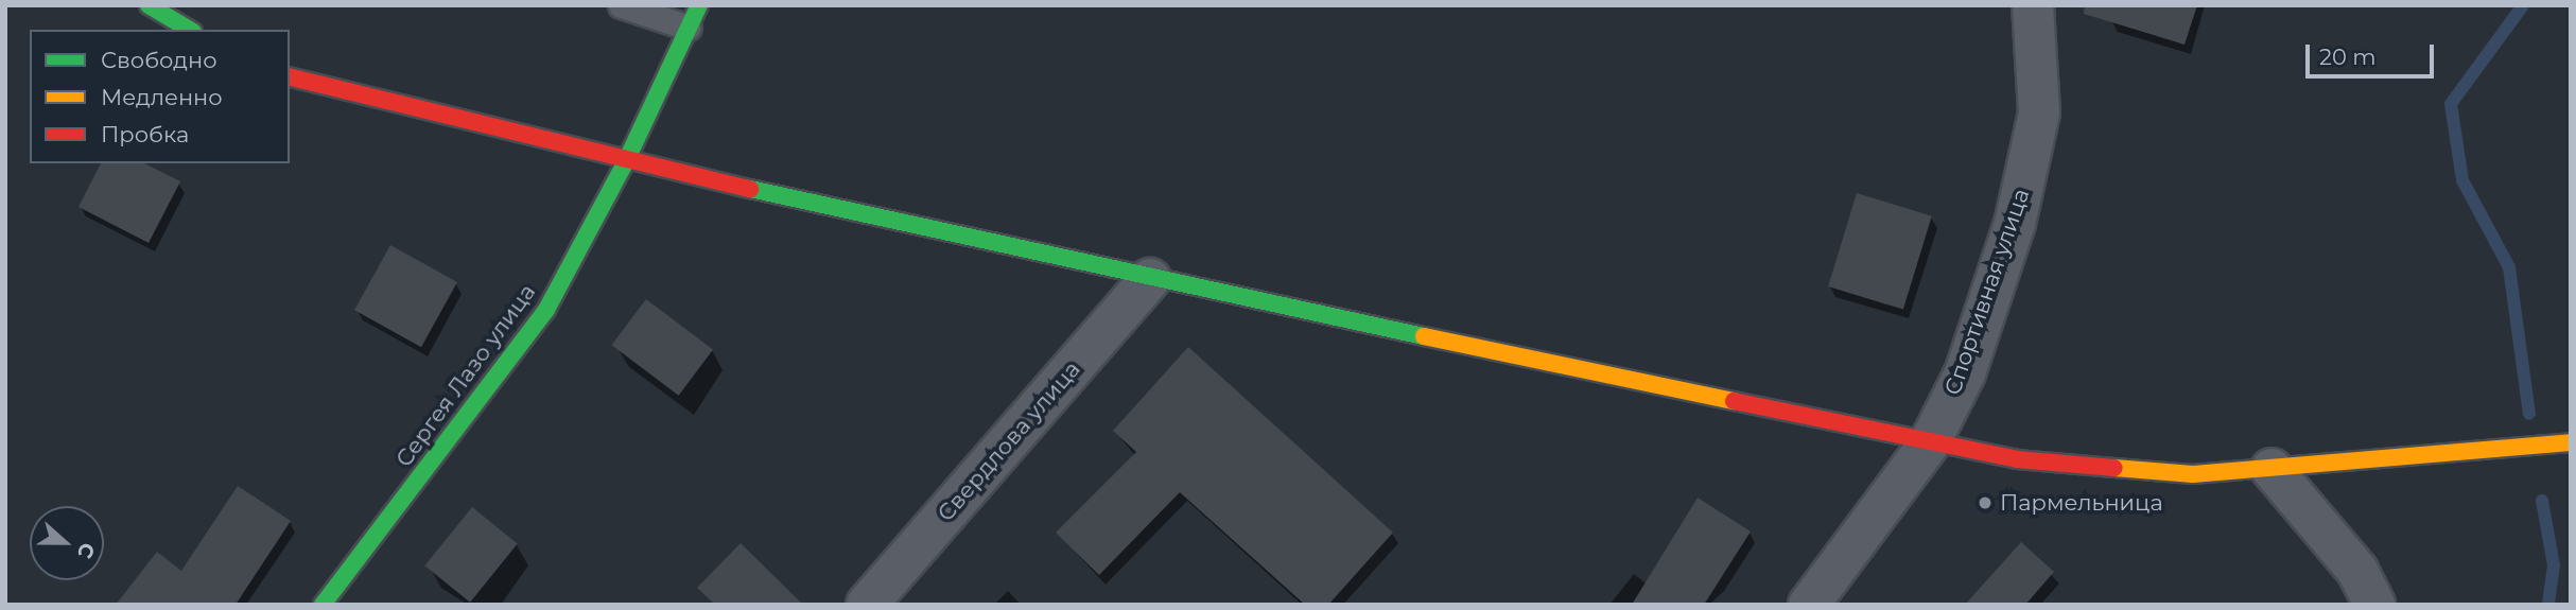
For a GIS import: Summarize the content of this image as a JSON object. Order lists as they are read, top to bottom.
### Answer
{
  "streets": {
    "main road": ["Сергея Лазо улица"],
    "street": ["Спортивная улица", "Свердлова улица"]
  },
  "places": ["Пармельница"],
  "legend": ["Свободно", "Медленно", "Пробка"],
  "scale_bar": "20 m",
  "north": "right"
}
